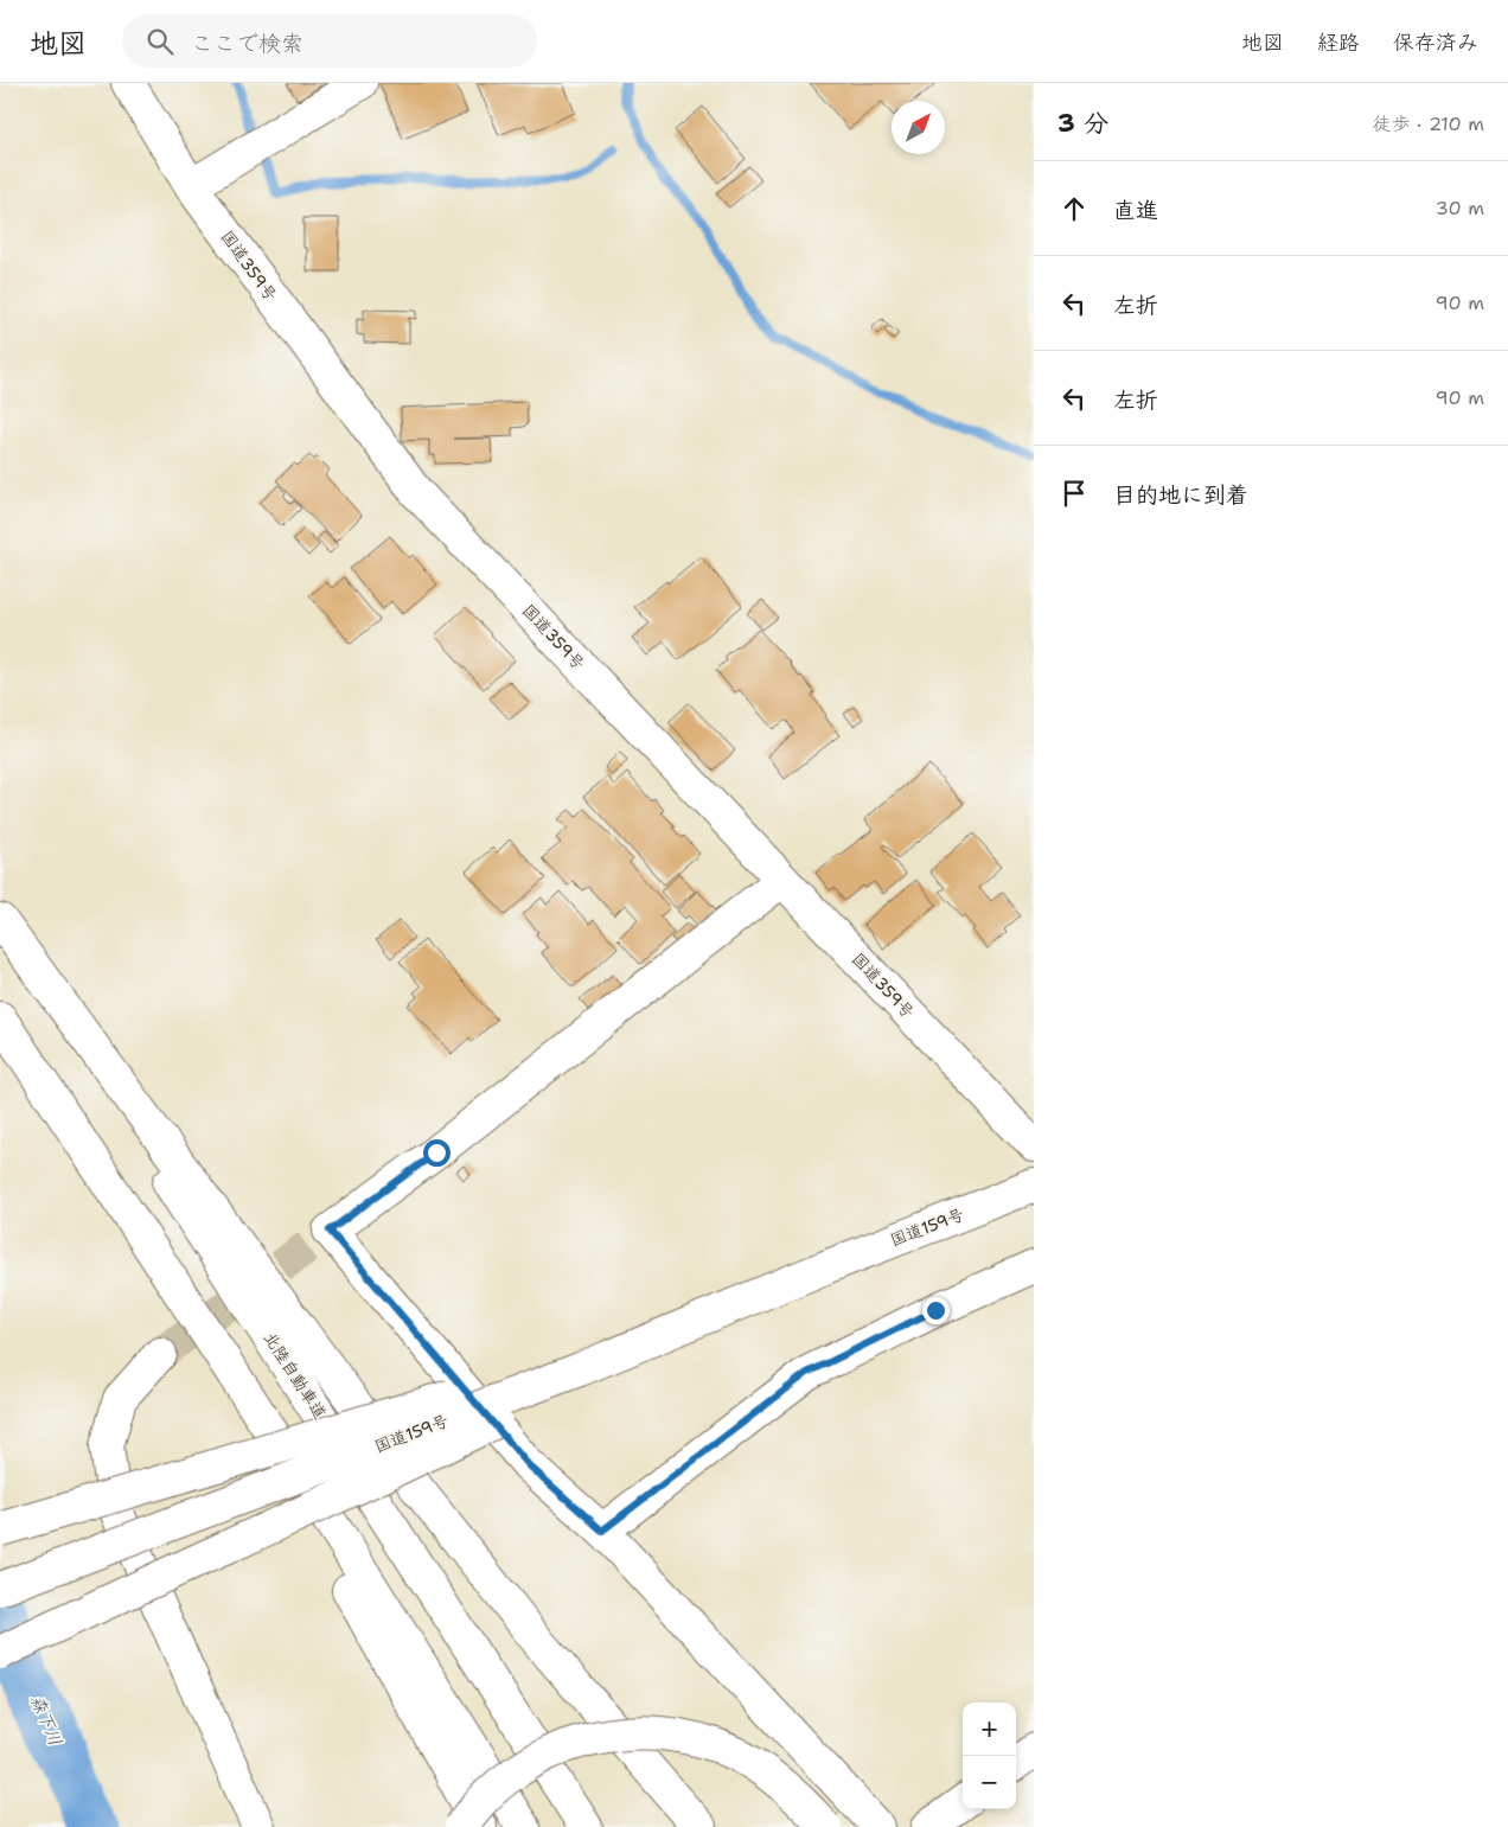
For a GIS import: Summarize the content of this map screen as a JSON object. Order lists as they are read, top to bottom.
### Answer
{
  "streets": {
    "main road": ["国道359号", "国道159号", "北陸自動車道"]
  },
  "water": ["森下川"],
  "north": "top right",
  "page": {
    "header": "地図",
    "search": "ここで検索",
    "nav": ["地図", "経路", "保存済み"],
    "heading": ["3 分", "徒歩 · 210 m"],
    "list": [
      ["直進", "30 m"],
      ["左折", "90 m"],
      ["左折", "90 m"],
      "目的地に到着"
    ],
    "map_buttons": ["+", "−"]
  }
}
